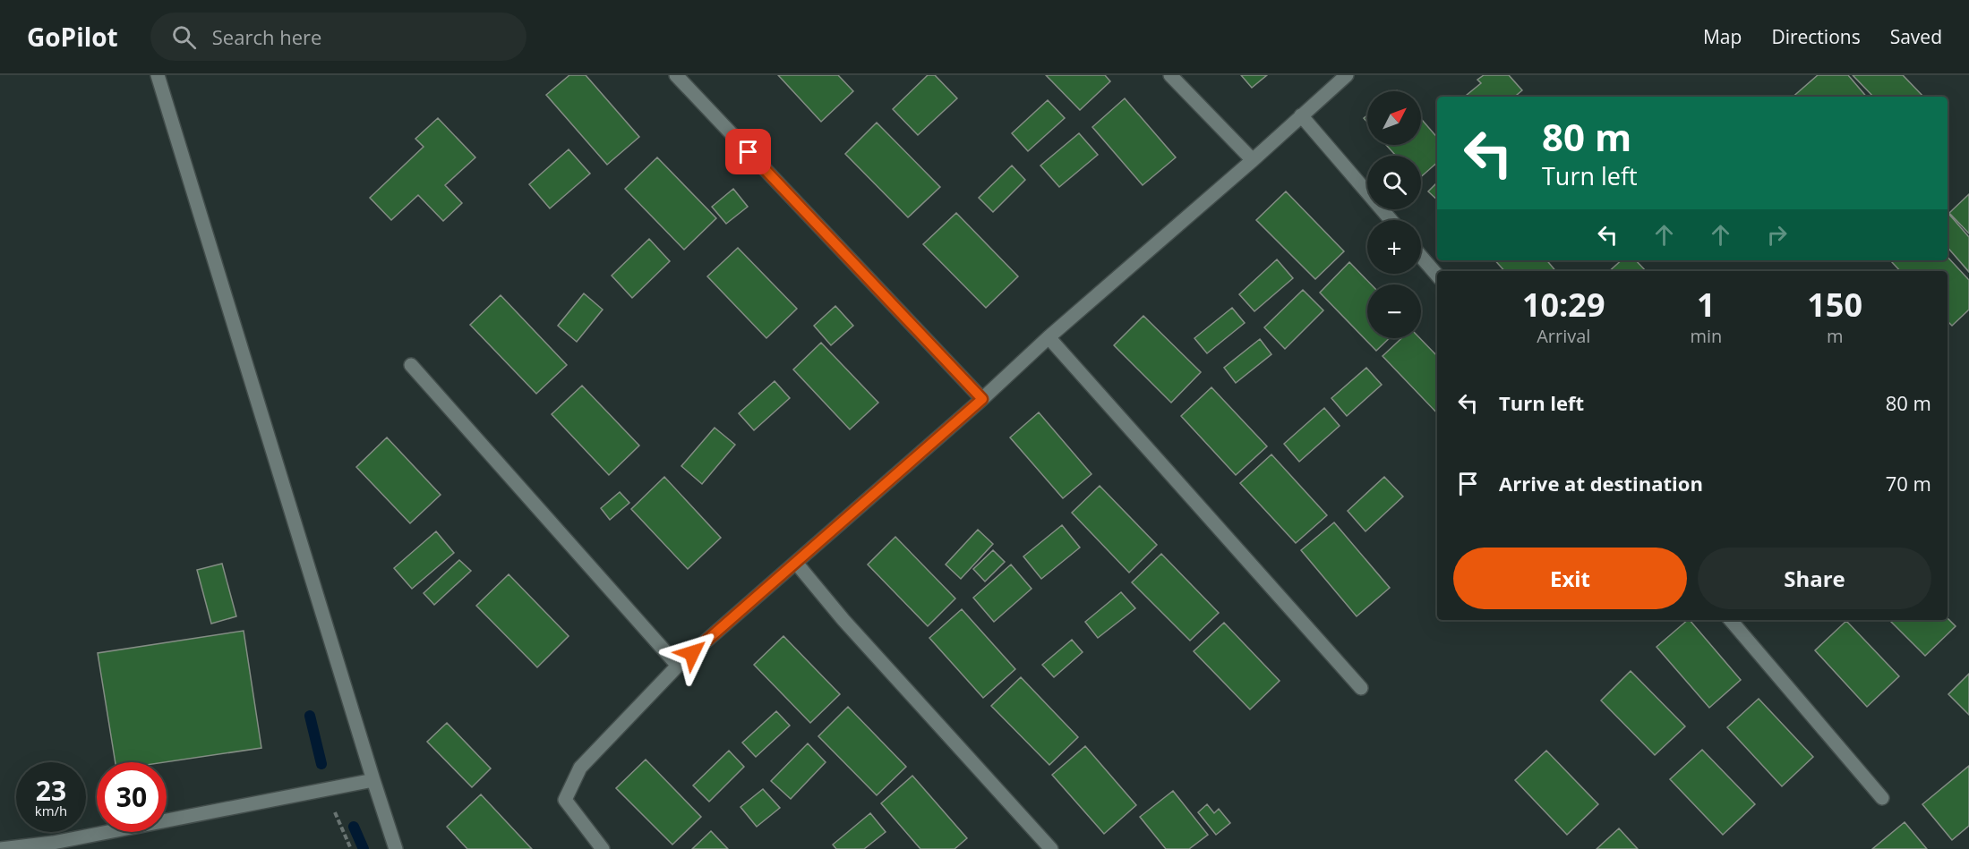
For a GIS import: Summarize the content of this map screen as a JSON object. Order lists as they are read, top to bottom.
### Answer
{
  "north": "top right",
  "page": {
    "header": "GoPilot",
    "search": "Search here",
    "nav": ["Map", "Directions", "Saved"],
    "map_buttons": ["+", "−"],
    "turn": ["80 m", "Turn left"],
    "eta": [
      "10:29",
      "Arrival",
      "1",
      "min",
      "150",
      "m"
    ],
    "list": [
      {
        "name": "Turn left",
        "value": "80 m"
      },
      {
        "name": "Arrive at destination",
        "value": "70 m"
      }
    ],
    "buttons": ["Exit", "Share"],
    "speed": "23 km/h",
    "limit": "30"
  }
}
